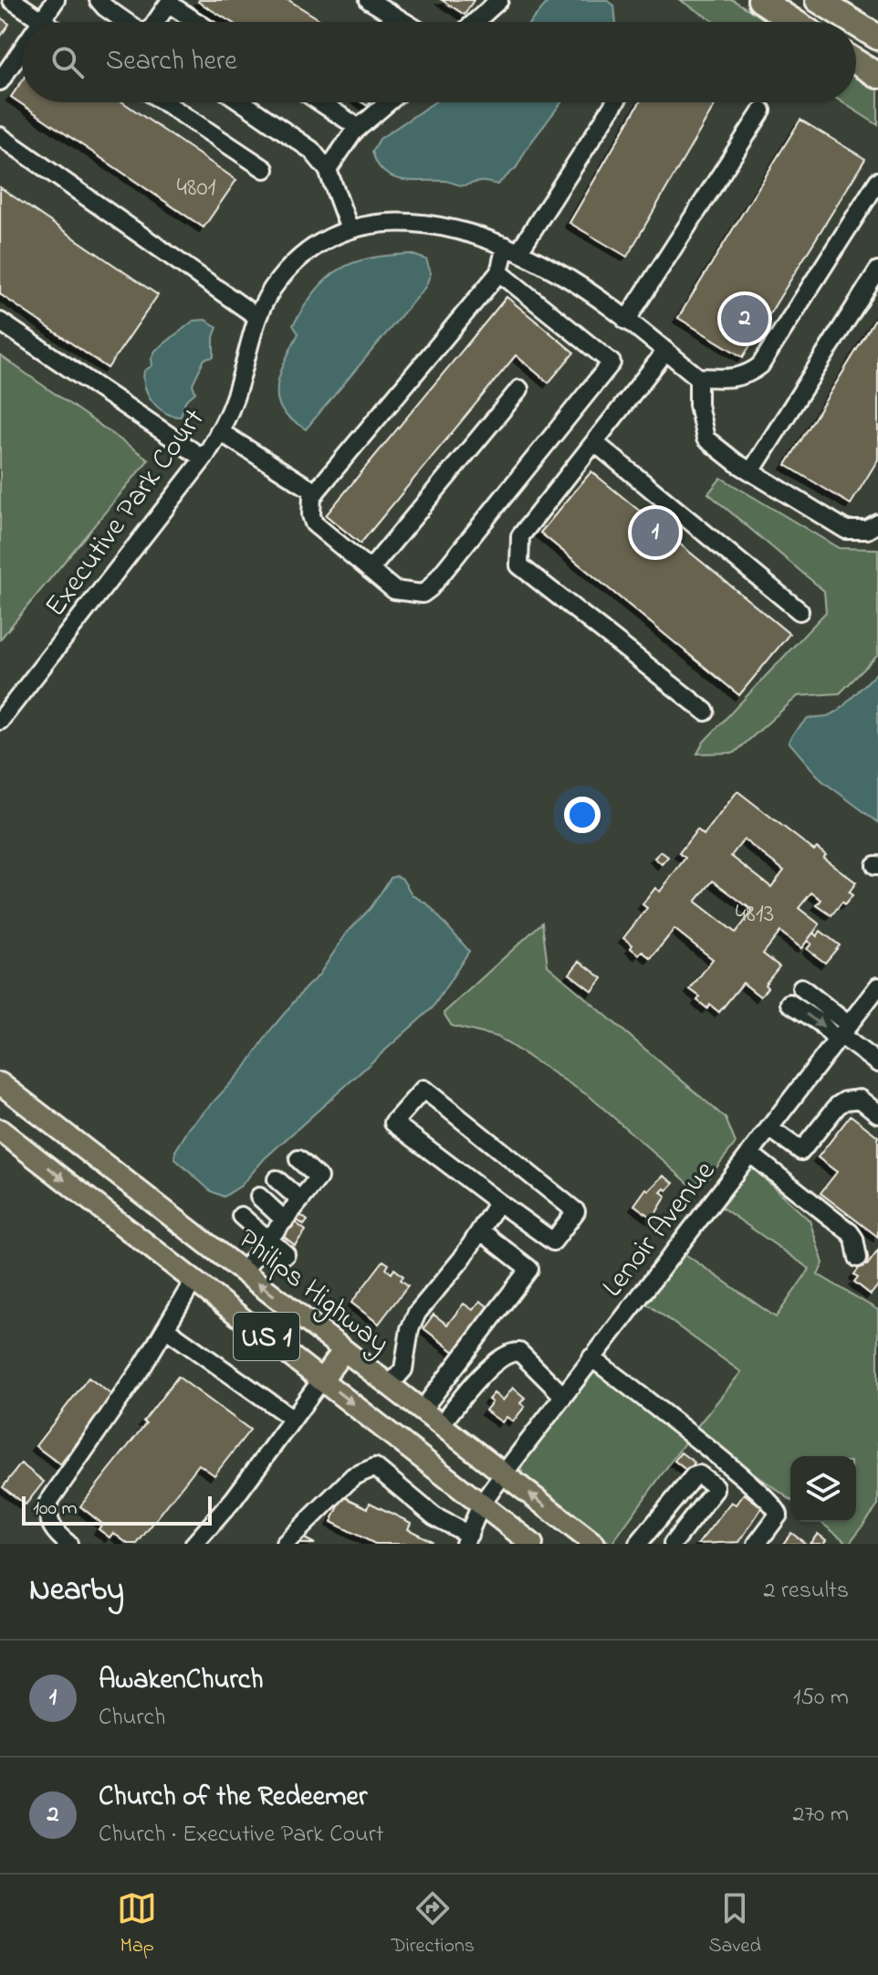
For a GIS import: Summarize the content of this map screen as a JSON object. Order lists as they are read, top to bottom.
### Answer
{
  "streets": {
    "main road": ["Philips Highway", "US 1"],
    "street": ["Executive Park Court", "Lenoir Avenue"]
  },
  "crossings": [
    ["Lenoir Avenue", "Philips Highway"],
    ["Lenoir Avenue", "US 1"]
  ],
  "house_numbers": ["4801", "4813"],
  "scale_bar": "100 m",
  "page": {
    "search": "Search here",
    "pins": ["2", "1"],
    "scale": "100 m",
    "heading": ["Nearby", "2 results"],
    "list": [
      {
        "mark": "1",
        "name": "AwakenChurch",
        "note": "Church",
        "value": "150 m"
      },
      {
        "mark": "2",
        "name": "Church of the Redeemer",
        "note": "Church · Executive Park Court",
        "value": "270 m"
      }
    ],
    "nav": ["Map", "Directions", "Saved"]
  }
}
